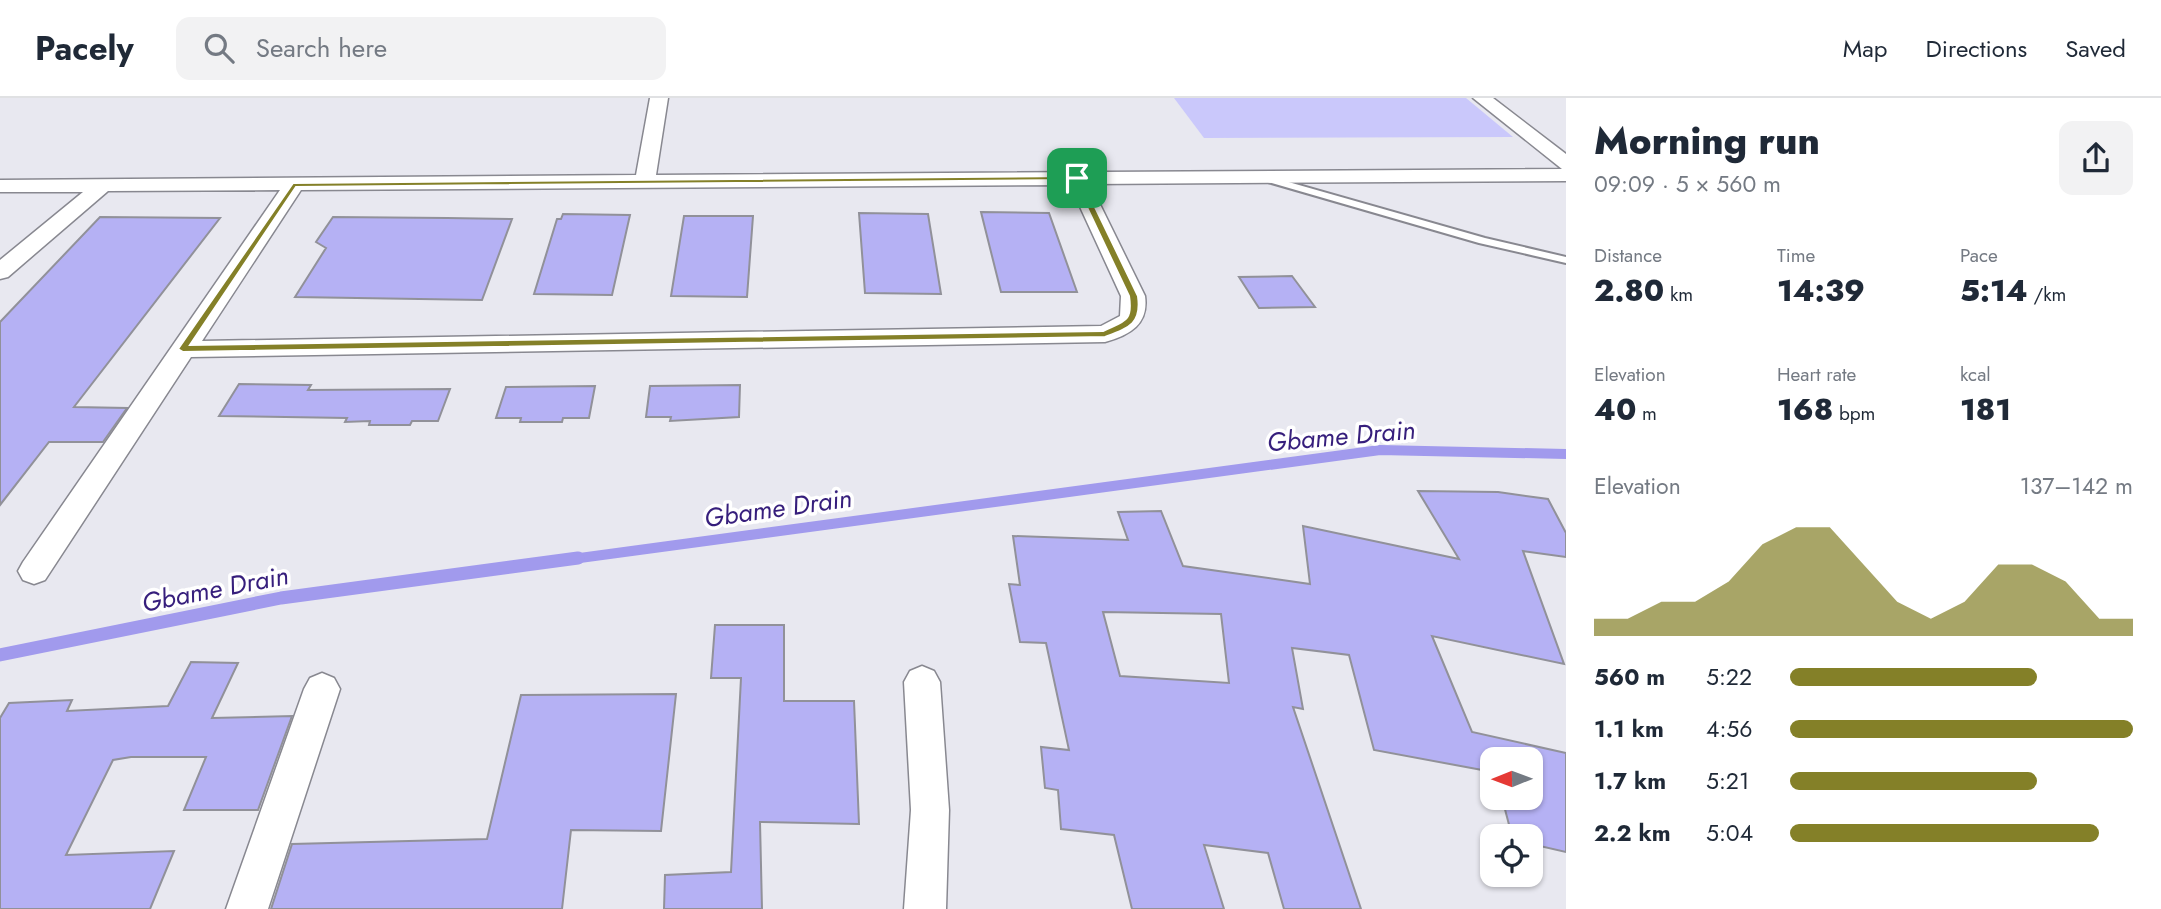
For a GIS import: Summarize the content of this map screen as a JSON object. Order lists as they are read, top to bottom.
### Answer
{
  "water": ["Gbame Drain"],
  "north": "left",
  "page": {
    "header": "Pacely",
    "search": "Search here",
    "nav": ["Map", "Directions", "Saved"],
    "heading": ["Morning run", "09:09 · 5 × 560 m"],
    "stats": [
      ["Distance", "2.80 km"],
      ["Time", "14:39"],
      ["Pace", "5:14 /km"],
      ["Elevation", "40 m"],
      ["Heart rate", "168 bpm"],
      ["kcal", "181"]
    ],
    "chart": ["Elevation", "137–142 m"],
    "list": [
      {
        "name": "560 m",
        "note": "5:22"
      },
      {
        "name": "1.1 km",
        "note": "4:56"
      },
      {
        "name": "1.7 km",
        "note": "5:21"
      },
      {
        "name": "2.2 km",
        "note": "5:04"
      }
    ]
  }
}
